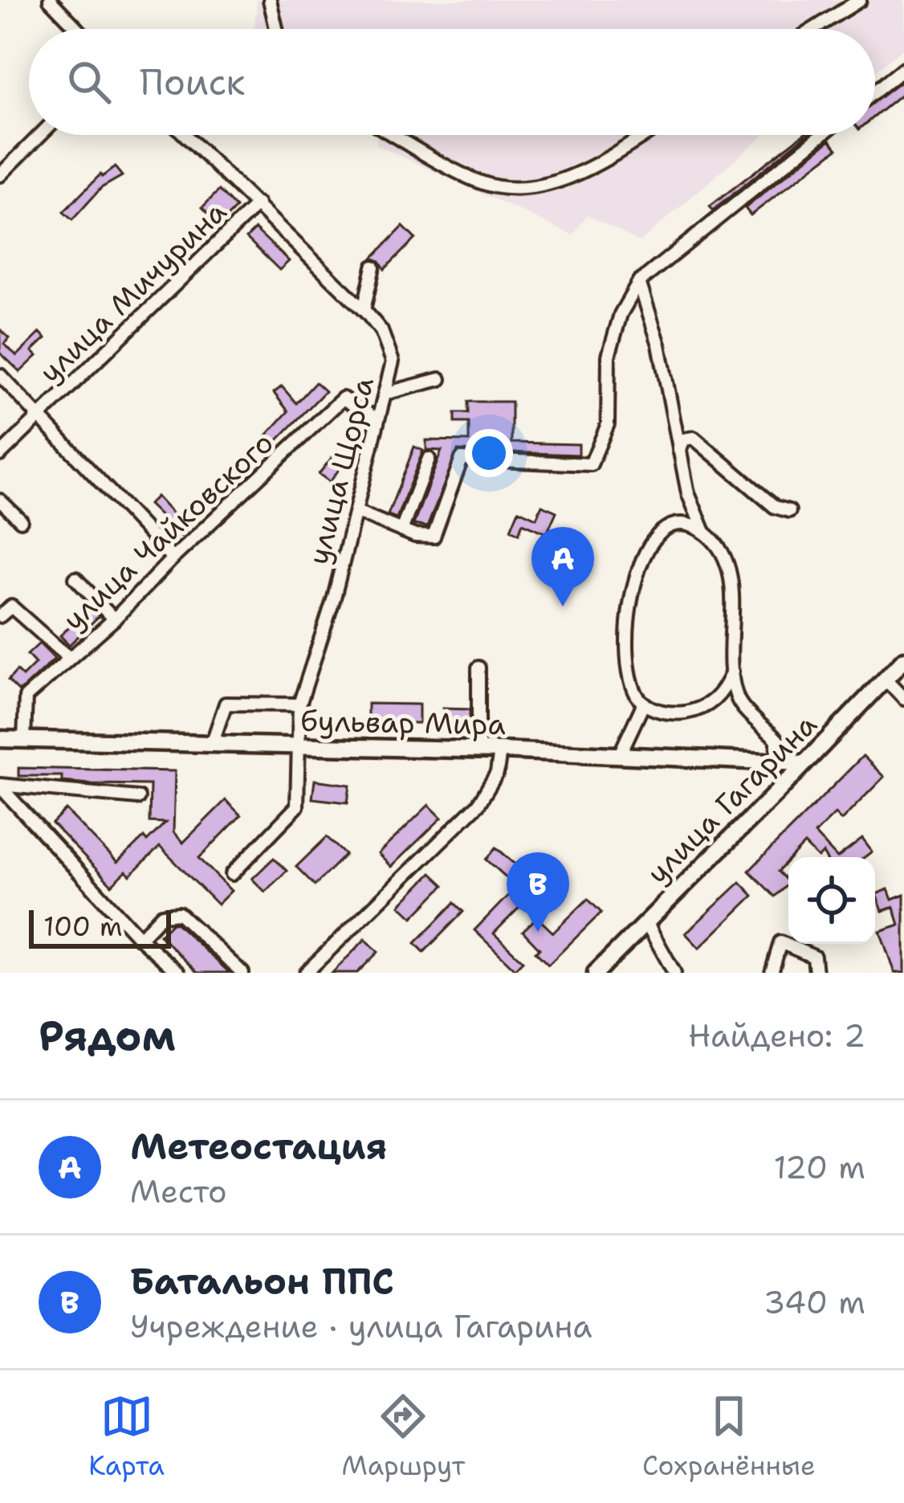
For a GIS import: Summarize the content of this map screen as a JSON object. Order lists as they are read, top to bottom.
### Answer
{
  "streets": {
    "main road": ["бульвар Мира", "улица Гагарина"],
    "street": ["улица Мичурина", "улица Щорса", "улица Чайковского"]
  },
  "crossings": [
    ["улица Мичурина", "улица Щорса"],
    ["улица Щорса", "улица Чайковского"],
    ["улица Щорса", "бульвар Мира"],
    ["улица Чайковского", "бульвар Мира"],
    ["бульвар Мира", "улица Гагарина"]
  ],
  "scale_bar": "100 m",
  "page": {
    "search": "Поиск",
    "pins": ["A", "B"],
    "scale": "100 m",
    "heading": ["Рядом", "Найдено: 2"],
    "list": [
      {
        "mark": "A",
        "name": "Метеостация",
        "note": "Место",
        "value": "120 m"
      },
      {
        "mark": "B",
        "name": "Батальон ППС",
        "note": "Учреждение · улица Гагарина",
        "value": "340 m"
      }
    ],
    "nav": ["Карта", "Маршрут", "Сохранённые"]
  }
}
